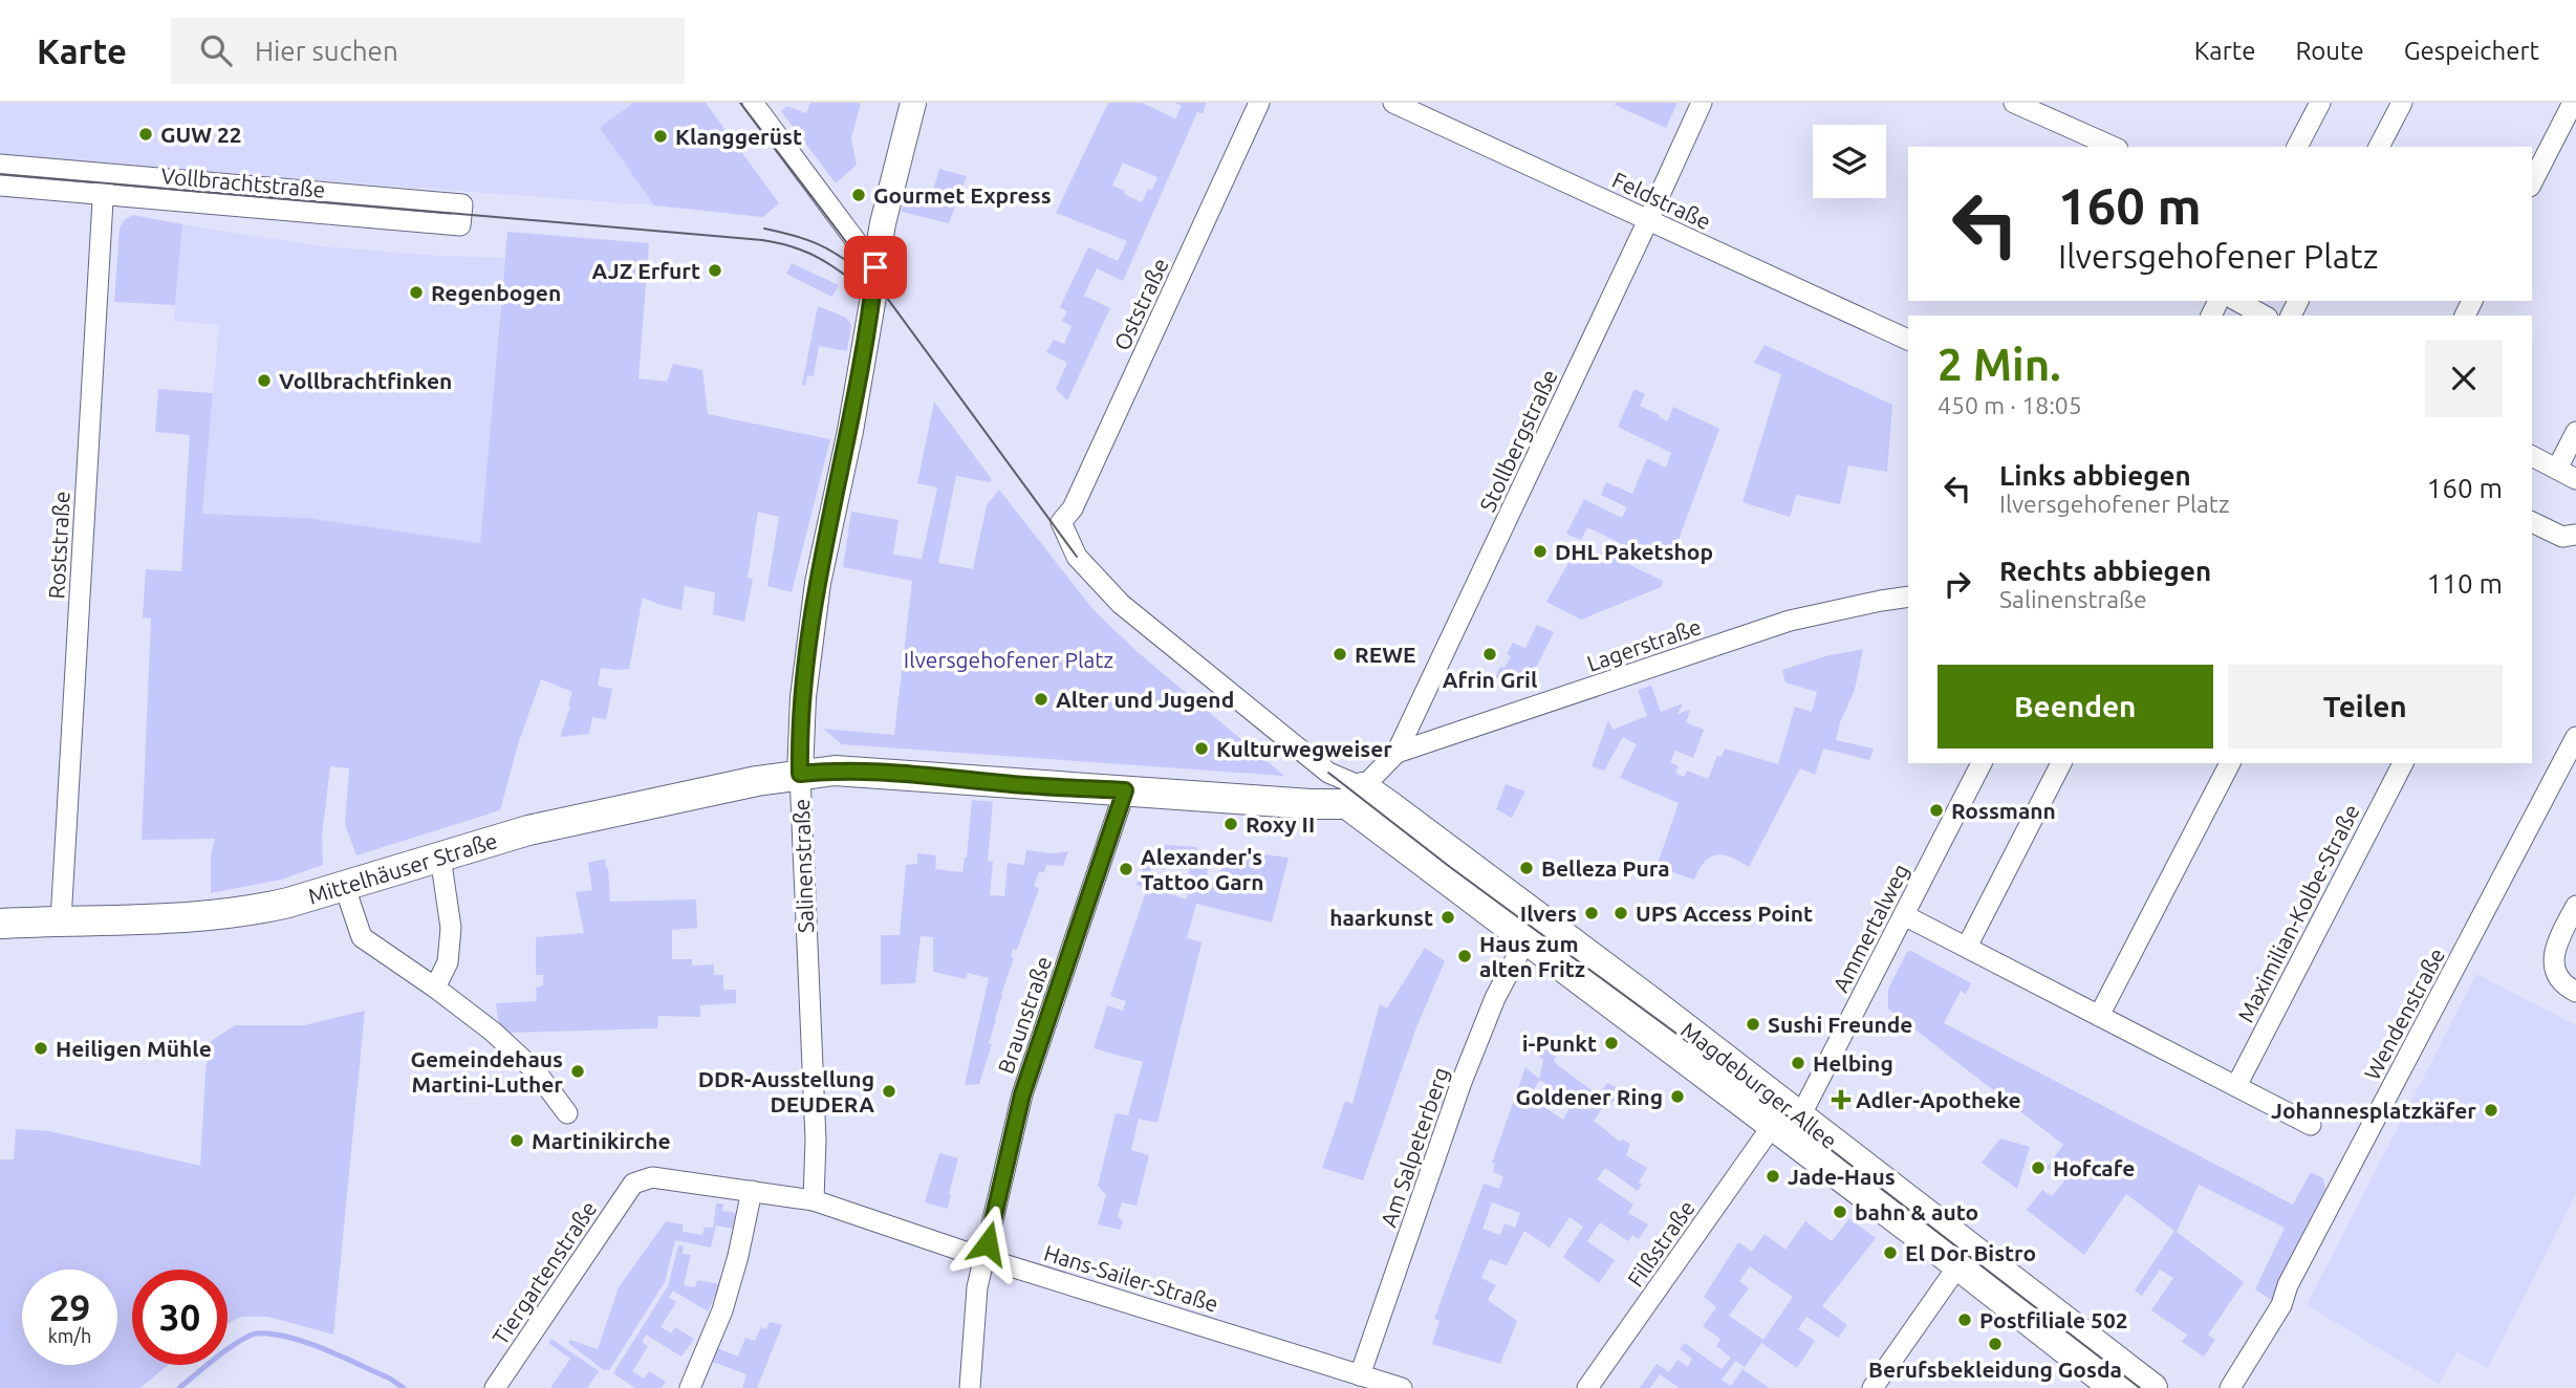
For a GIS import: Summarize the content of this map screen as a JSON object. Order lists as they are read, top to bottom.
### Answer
{
  "streets": {
    "main road": ["Mittelhäuser Straße", "Magdeburger Allee"],
    "street": [
      "Vollbrachtstraße",
      "Feldstraße",
      "Oststraße",
      "Stollbergstraße",
      "Roststraße",
      "Lagerstraße",
      "Salinenstraße",
      "Maximilian-Kolbe-Straße",
      "Ammertalweg",
      "Wendenstraße",
      "Braunstraße",
      "Am Salpeterberg",
      "Filßstraße",
      "Tiergartenstraße",
      "Hans-Sailer-Straße"
    ]
  },
  "crossings": [
    ["Vollbrachtstraße", "Roststraße"],
    ["Feldstraße", "Stollbergstraße"],
    ["Oststraße", "Magdeburger Allee"],
    ["Stollbergstraße", "Lagerstraße"],
    ["Stollbergstraße", "Magdeburger Allee"],
    ["Roststraße", "Mittelhäuser Straße"],
    ["Salinenstraße", "Mittelhäuser Straße"],
    ["Salinenstraße", "Hans-Sailer-Straße"],
    ["Ammertalweg", "Magdeburger Allee"],
    ["Ammertalweg", "Filßstraße"],
    ["Braunstraße", "Hans-Sailer-Straße"],
    ["Magdeburger Allee", "Am Salpeterberg"],
    ["Magdeburger Allee", "Filßstraße"],
    ["Am Salpeterberg", "Hans-Sailer-Straße"],
    ["Tiergartenstraße", "Hans-Sailer-Straße"]
  ],
  "parks": ["Ilversgehofener Platz"],
  "places": {
    "other": [
      "GUW 22",
      "Klanggerüst",
      "Gourmet Express",
      "AJZ Erfurt",
      "Regenbogen",
      "Vollbrachtfinken",
      "DHL Paketshop",
      "REWE",
      "Afrin Gril",
      "Alter und Jugend",
      "Kulturwegweiser",
      "Rossmann",
      "Roxy II",
      "Belleza Pura",
      "Alexander's Tattoo Garn",
      "Ilvers",
      "UPS Access Point",
      "haarkunst",
      "Haus zum alten Fritz",
      "Sushi Freunde",
      "i-Punkt",
      "Heiligen Mühle",
      "Helbing",
      "Gemeindehaus Martini-Luther",
      "DDR-Ausstellung DEUDERA",
      "Goldener Ring",
      "Johannesplatzkäfer",
      "Martinikirche",
      "Hofcafe",
      "Jade-Haus",
      "bahn & auto",
      "El Dor Bistro",
      "Postfiliale 502",
      "Berufsbekleidung Gosda"
    ],
    "health": ["Adler-Apotheke"]
  },
  "page": {
    "header": "Karte",
    "search": "Hier suchen",
    "nav": ["Karte", "Route", "Gespeichert"],
    "turn": ["160 m", "Ilversgehofener Platz"],
    "heading": ["2 Min.", "450 m · 18:05"],
    "list": [
      {
        "name": "Links abbiegen",
        "note": "Ilversgehofener Platz",
        "value": "160 m"
      },
      {
        "name": "Rechts abbiegen",
        "note": "Salinenstraße",
        "value": "110 m"
      }
    ],
    "buttons": ["Beenden", "Teilen"],
    "speed": "29 km/h",
    "limit": "30"
  }
}
